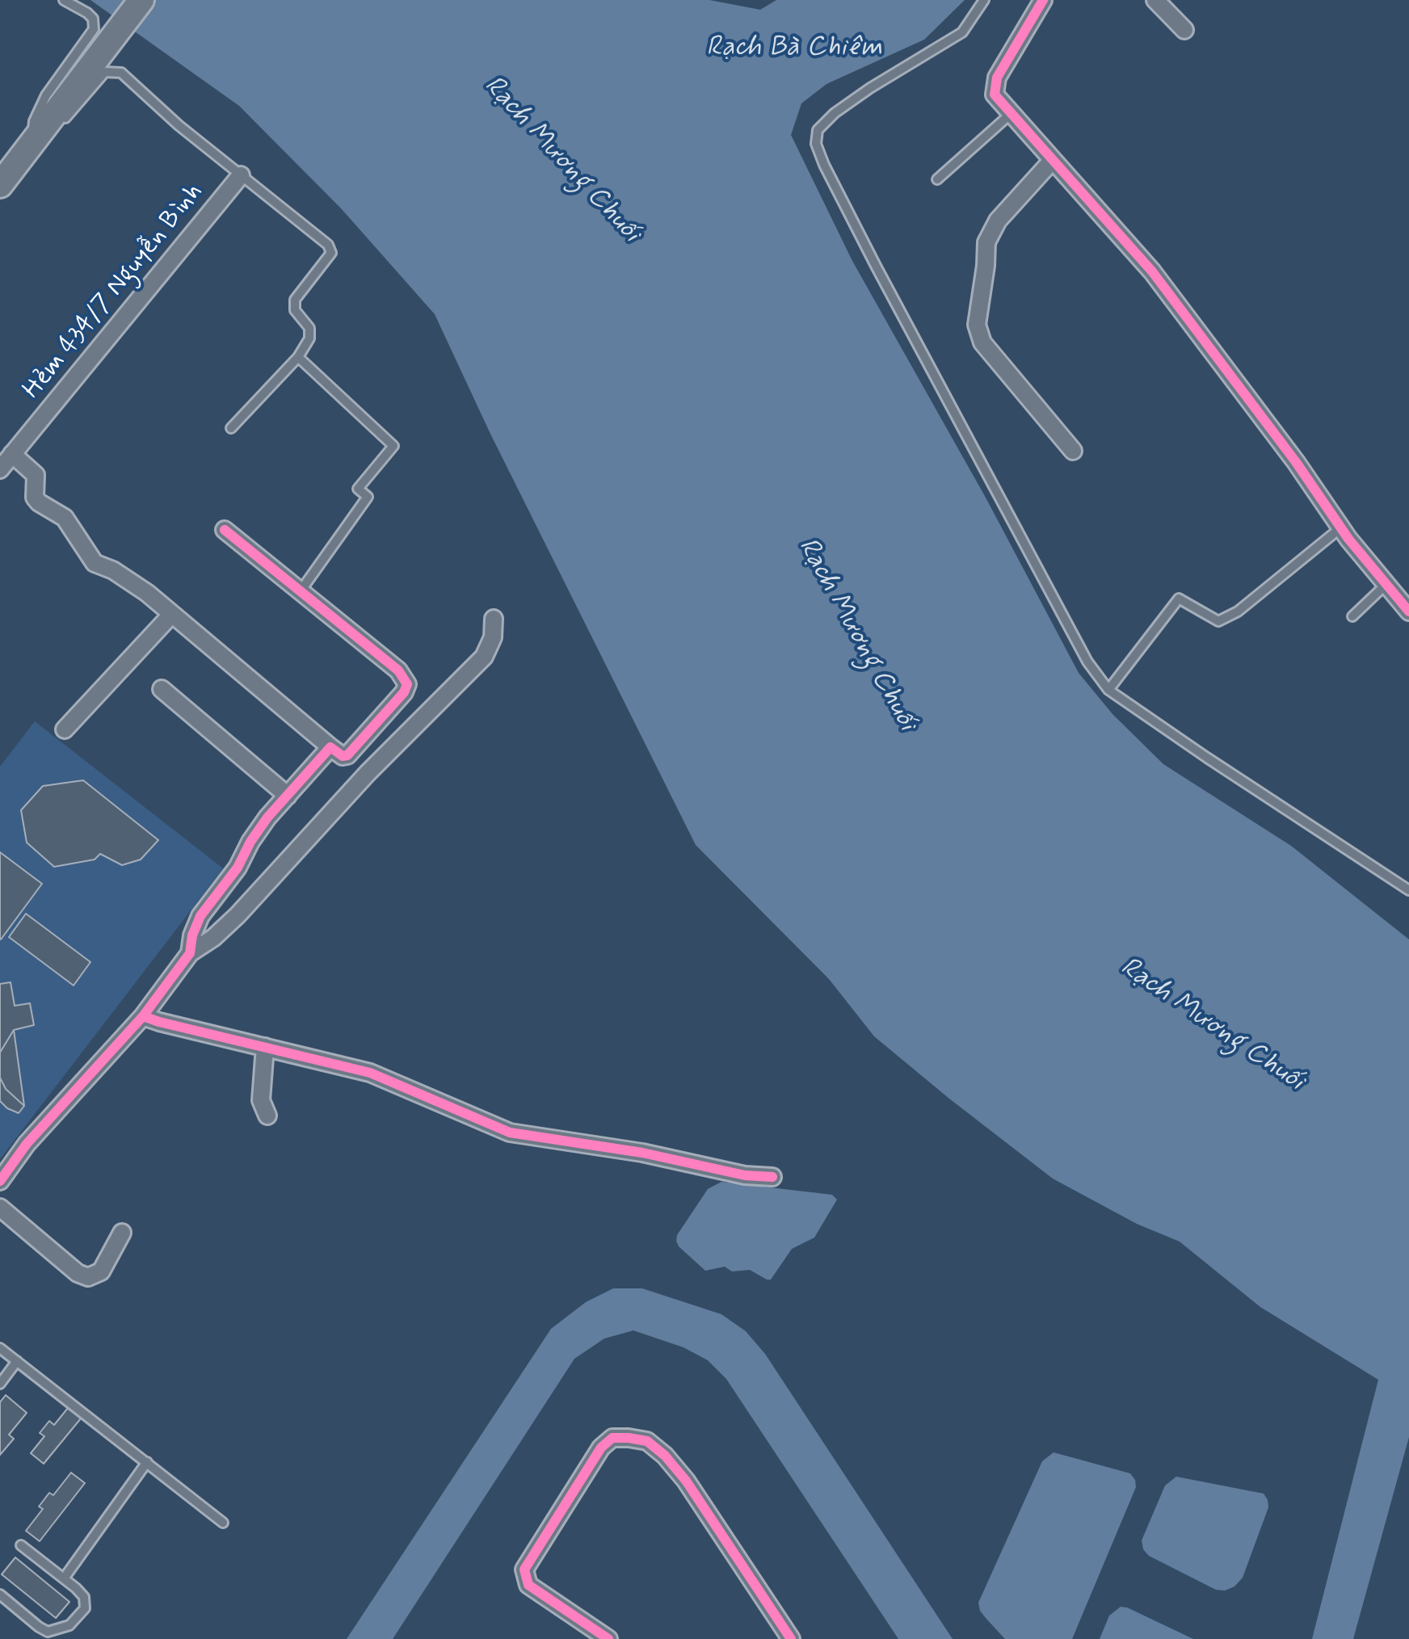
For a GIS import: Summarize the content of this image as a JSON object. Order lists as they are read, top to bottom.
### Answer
{
  "streets": {
    "street": ["Hẻm 434/7 Nguyễn Bình"]
  },
  "water": ["Rạch Bà Chiêm", "Rạch Mương Chuối"]
}
